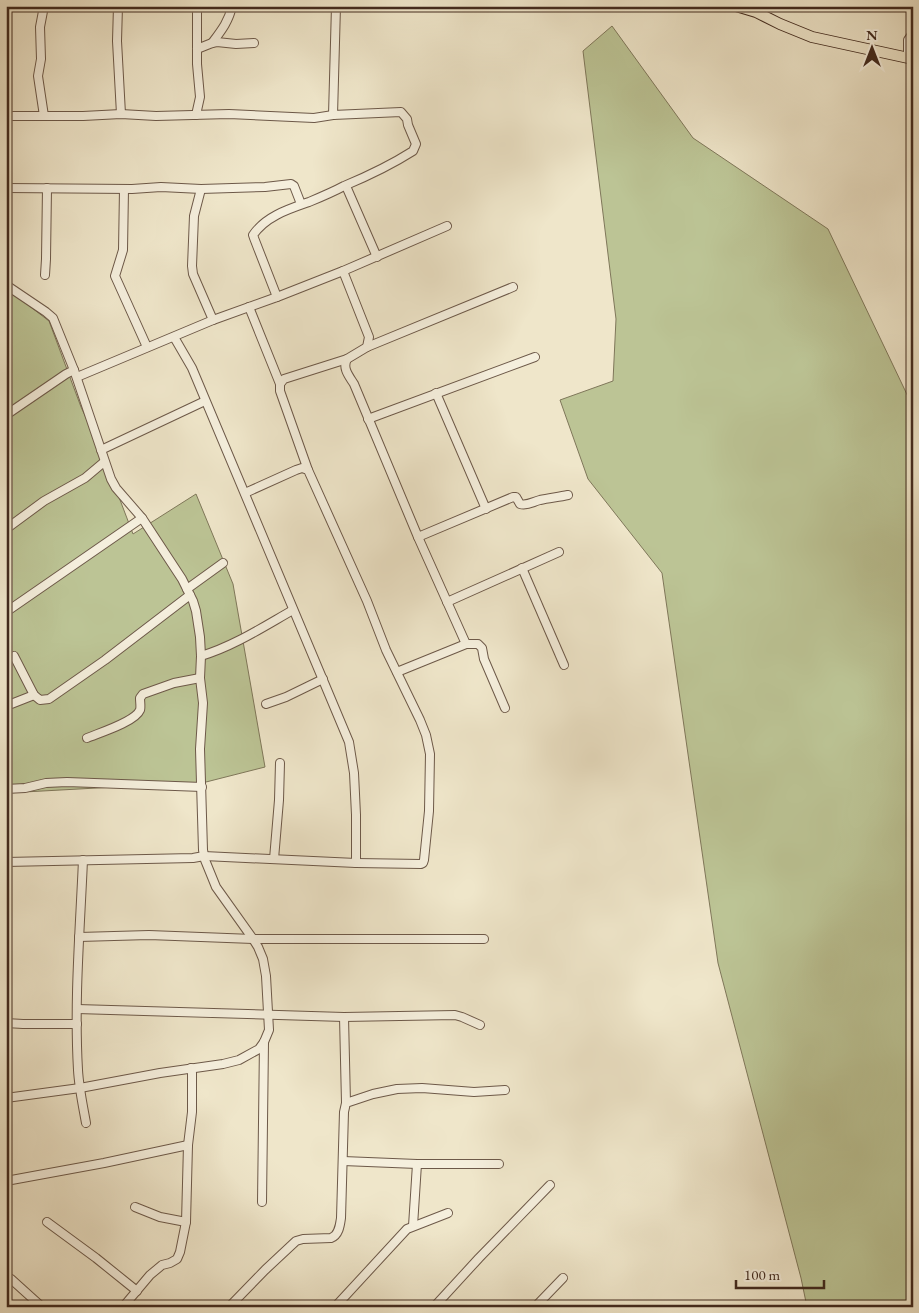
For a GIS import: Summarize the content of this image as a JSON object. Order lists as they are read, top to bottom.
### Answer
{
  "scale_bar": "100 m",
  "north": "top"
}
